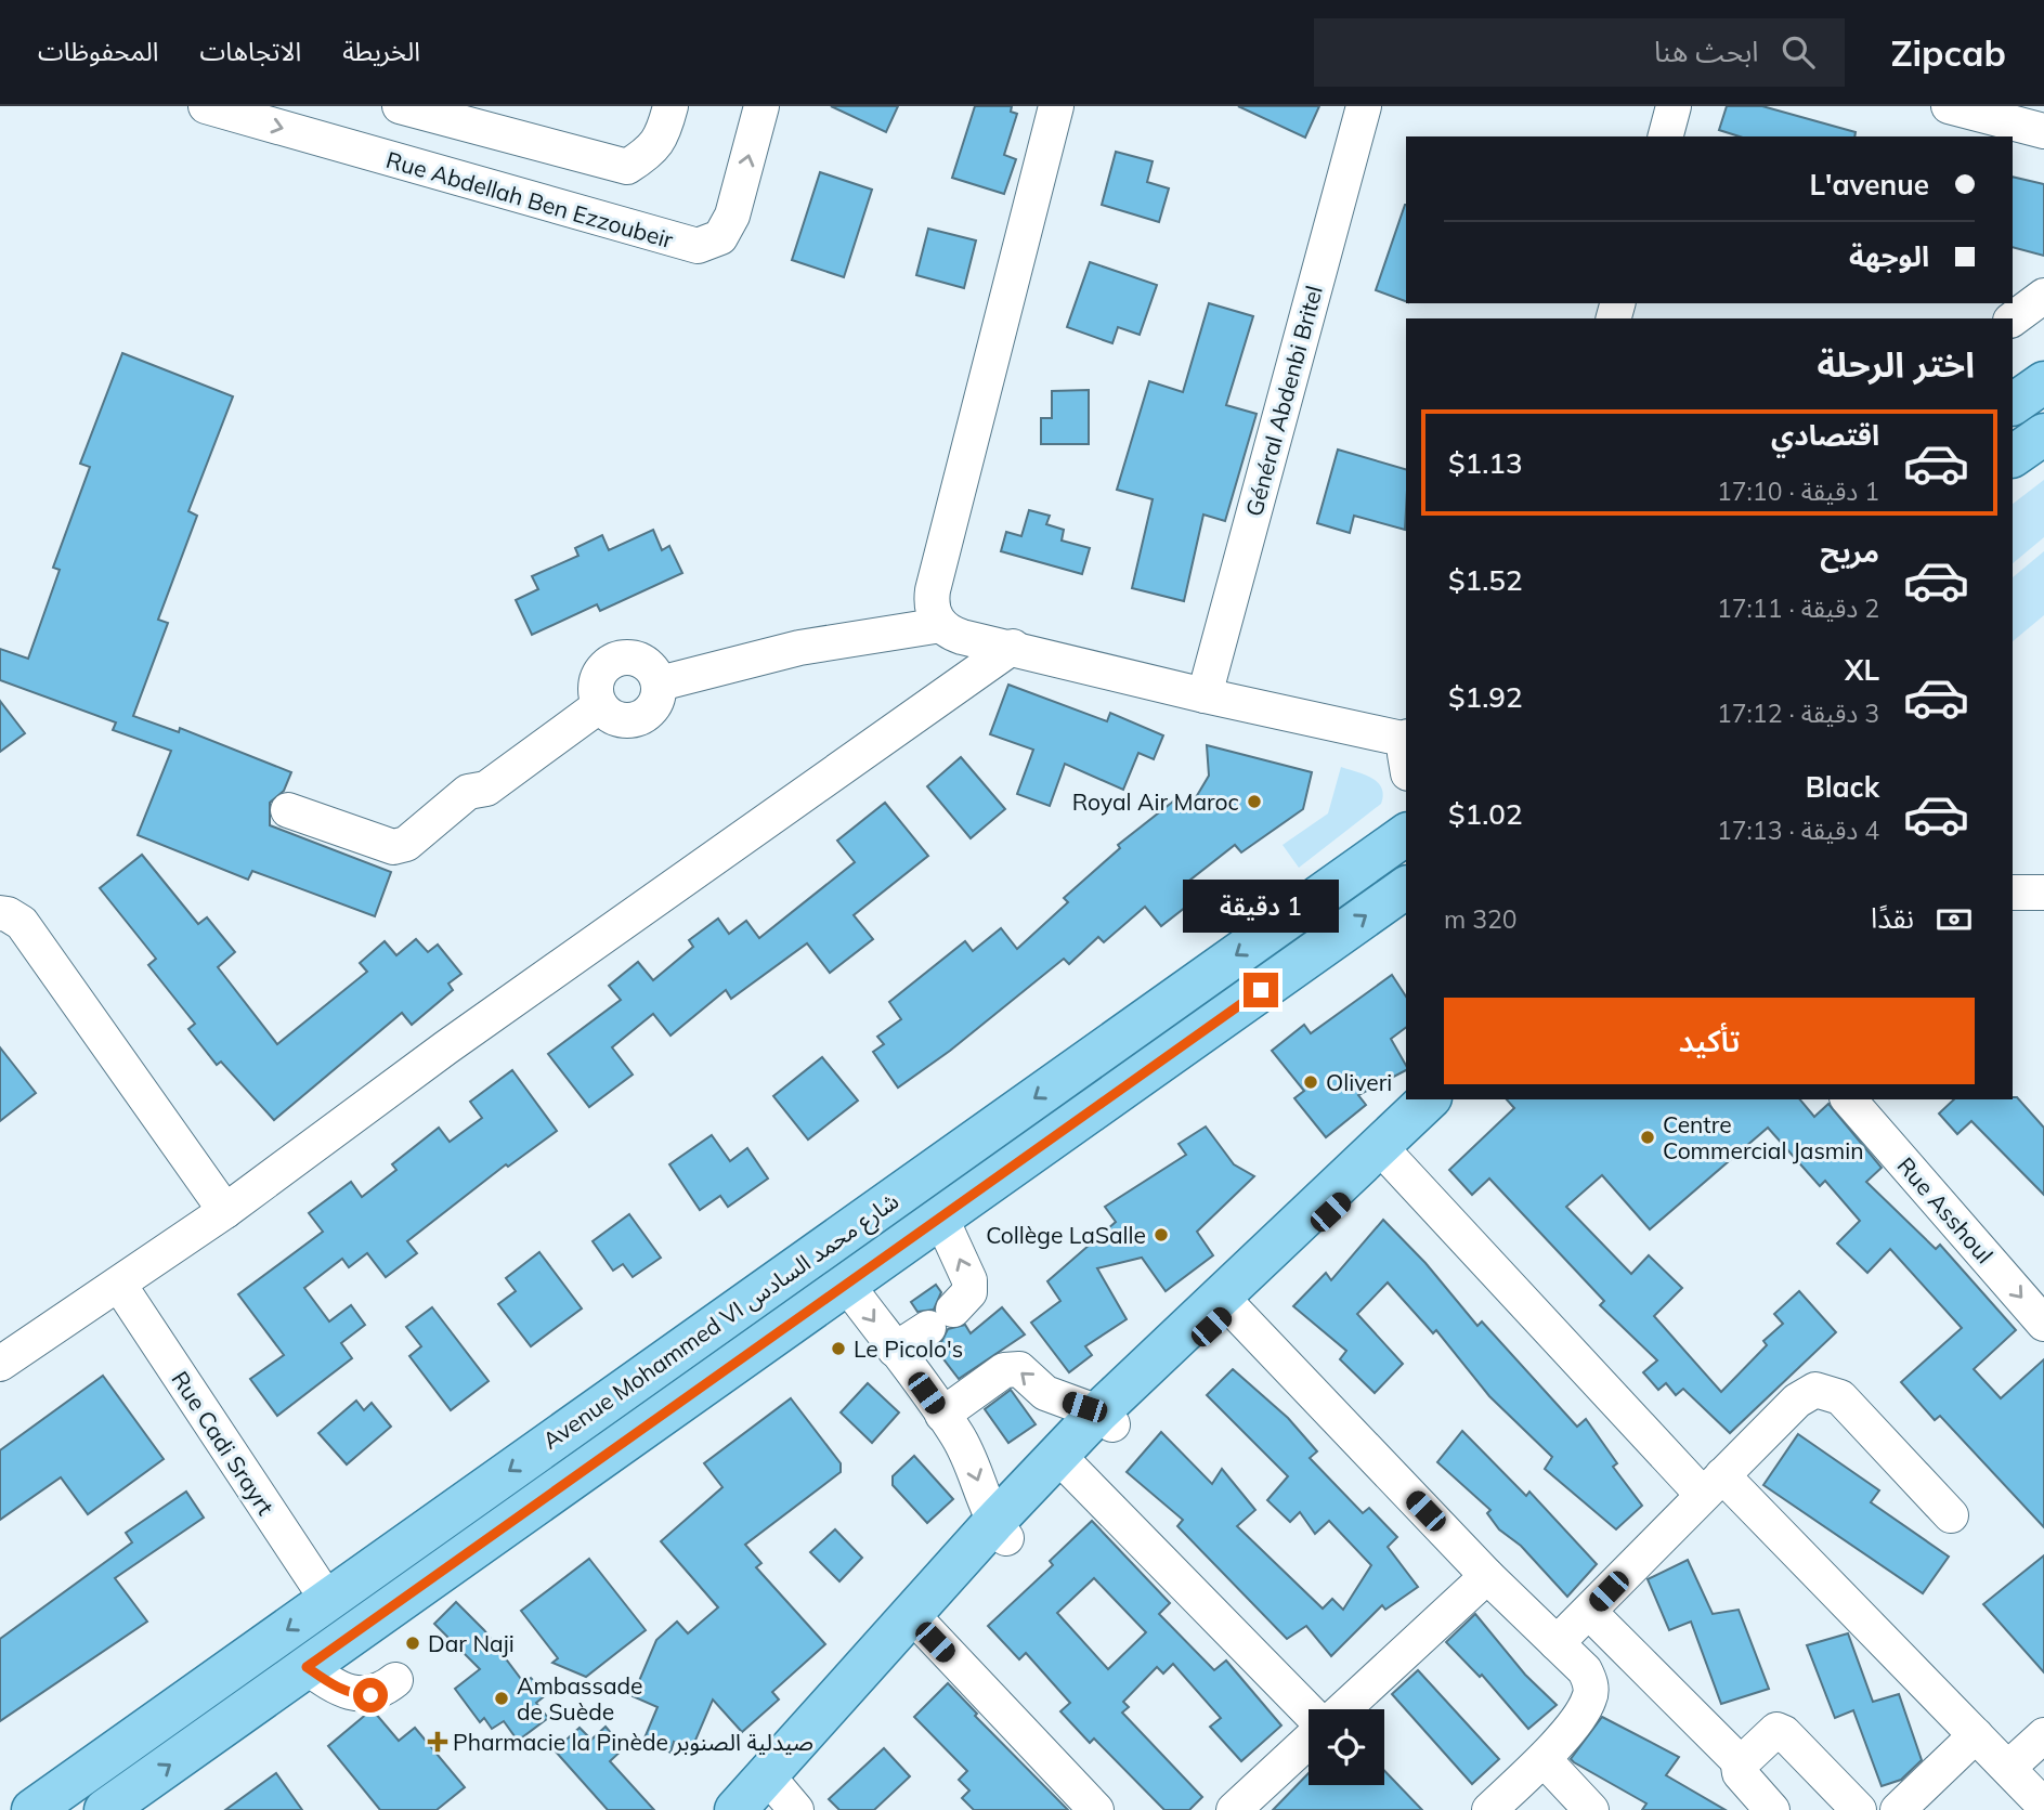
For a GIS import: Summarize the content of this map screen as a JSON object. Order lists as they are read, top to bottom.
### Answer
{
  "streets": {
    "main road": ["Avenue Mohammed VI شارع محمد السادس"],
    "street": [
      "Rue Abdellah Ben Ezzoubeir",
      "Général Abdenbi Britel",
      "Rue Asshoul",
      "Rue Cadi Srayrt"
    ]
  },
  "crossings": [
    ["Avenue Mohammed VI شارع محمد السادس", "Rue Cadi Srayrt"]
  ],
  "one_way": ["Rue Abdellah Ben Ezzoubeir", "Rue Asshoul"],
  "places": {
    "other": [
      "Royal Air Maroc",
      "Oliveri",
      "Centre Commercial Jasmin",
      "Collège LaSalle",
      "Le Picolo's",
      "Dar Naji",
      "Ambassade de Suède"
    ],
    "health": ["Pharmacie la Pinède صيدلية الصنوبر"]
  },
  "page": {
    "header": "Zipcab",
    "search": "ابحث هنا",
    "nav": ["الخريطة", "الاتجاهات", "المحفوظات"],
    "banner": ["L'avenue", "الوجهة"],
    "heading": "اختر الرحلة",
    "list": [
      {
        "name": "اقتصادي",
        "note": "1 دقيقة · 17:10",
        "value": "$1.13"
      },
      {
        "name": "مريح",
        "note": "2 دقيقة · 17:11",
        "value": "$1.52"
      },
      {
        "name": "XL",
        "note": "3 دقيقة · 17:12",
        "value": "$1.92"
      },
      {
        "name": "Black",
        "note": "4 دقيقة · 17:13",
        "value": "$1.02"
      }
    ],
    "pay": ["نقدًا", "320 m"],
    "bubble": "1 دقيقة",
    "buttons": "تأكيد"
  }
}
